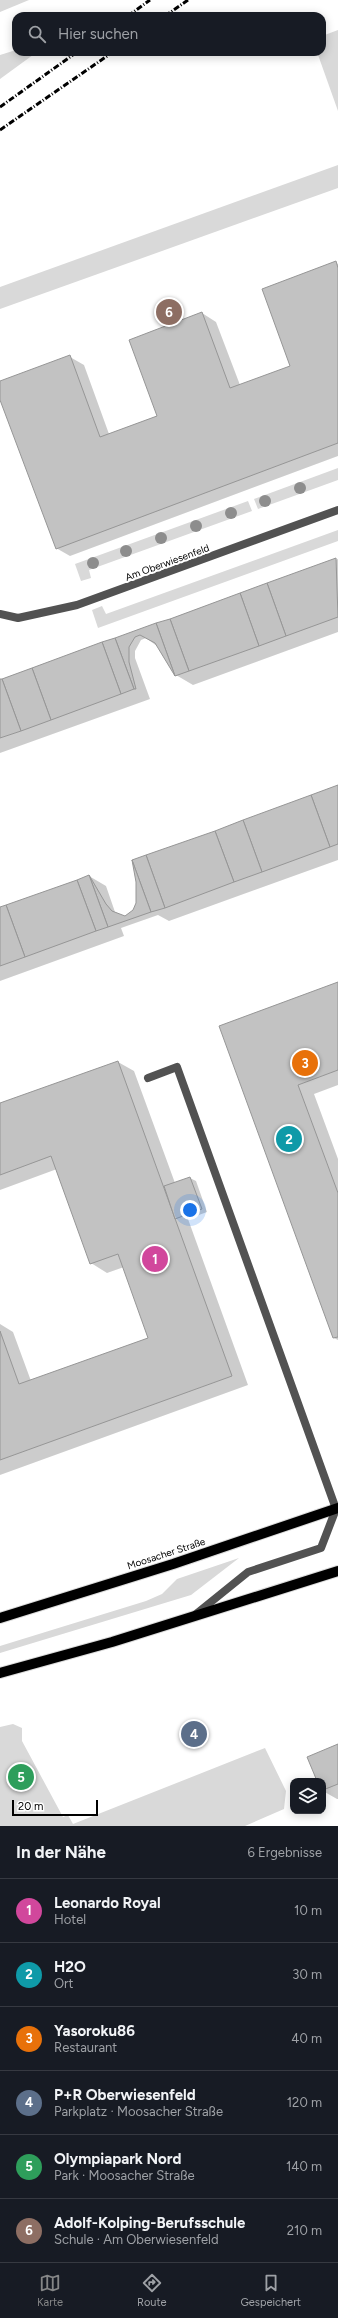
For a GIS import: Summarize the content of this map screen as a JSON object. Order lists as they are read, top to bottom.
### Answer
{
  "streets": {
    "main road": ["Moosacher Straße"],
    "street": ["Am Oberwiesenfeld"]
  },
  "scale_bar": "20 m",
  "page": {
    "search": "Hier suchen",
    "pins": [
      "6",
      "3",
      "2",
      "1",
      "4",
      "5"
    ],
    "scale": "20 m",
    "heading": ["In der Nähe", "6 Ergebnisse"],
    "list": [
      {
        "mark": "1",
        "name": "Leonardo Royal",
        "note": "Hotel",
        "value": "10 m"
      },
      {
        "mark": "2",
        "name": "H2O",
        "note": "Ort",
        "value": "30 m"
      },
      {
        "mark": "3",
        "name": "Yasoroku86",
        "note": "Restaurant",
        "value": "40 m"
      },
      {
        "mark": "4",
        "name": "P+R Oberwiesenfeld",
        "note": "Parkplatz · Moosacher Straße",
        "value": "120 m"
      },
      {
        "mark": "5",
        "name": "Olympiapark Nord",
        "note": "Park · Moosacher Straße",
        "value": "140 m"
      },
      {
        "mark": "6",
        "name": "Adolf-Kolping-Berufsschule",
        "note": "Schule · Am Oberwiesenfeld",
        "value": "210 m"
      }
    ],
    "nav": ["Karte", "Route", "Gespeichert"]
  }
}
